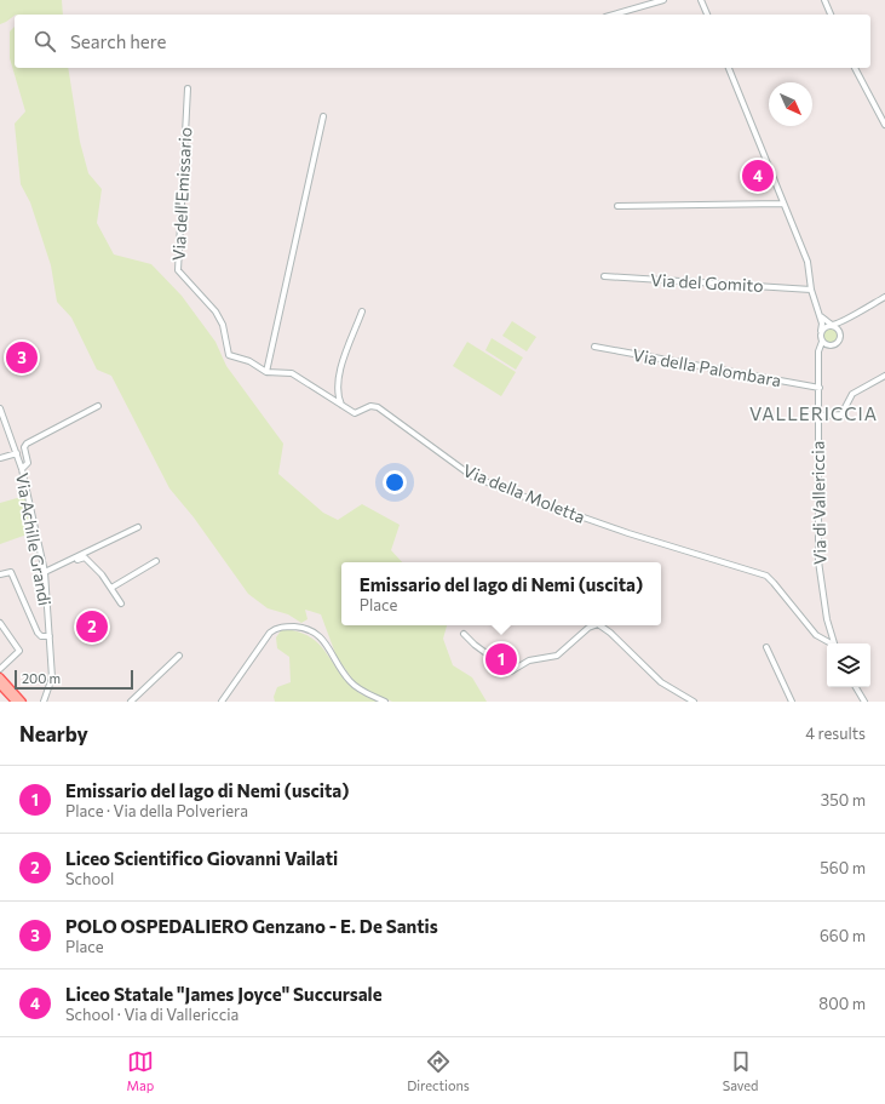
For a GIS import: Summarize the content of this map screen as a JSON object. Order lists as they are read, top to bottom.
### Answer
{
  "streets": {
    "street": [
      "Via dell'Emissario",
      "Via del Gomito",
      "Via della Palombara",
      "Via della Moletta",
      "Via di Vallericcia",
      "Via Achille Grandi"
    ]
  },
  "crossings": [
    ["Via dell'Emissario", "Via della Moletta"],
    ["Via del Gomito", "Via di Vallericcia"],
    ["Via della Palombara", "Via di Vallericcia"]
  ],
  "districts": ["VALLERICCIA"],
  "scale_bar": "200 m",
  "north": "bottom right",
  "page": {
    "search": "Search here",
    "pins": [
      "4",
      "3",
      "2",
      "1"
    ],
    "popup": ["Emissario del lago di Nemi (uscita)", "Place"],
    "scale": "200 m",
    "heading": ["Nearby", "4 results"],
    "list": [
      {
        "mark": "1",
        "name": "Emissario del lago di Nemi (uscita)",
        "note": "Place · Via della Polveriera",
        "value": "350 m"
      },
      {
        "mark": "2",
        "name": "Liceo Scientifico Giovanni Vailati",
        "note": "School",
        "value": "560 m"
      },
      {
        "mark": "3",
        "name": "POLO OSPEDALIERO Genzano - E. De Santis",
        "note": "Place",
        "value": "660 m"
      },
      {
        "mark": "4",
        "name": "Liceo Statale \"James Joyce\" Succursale",
        "note": "School · Via di Vallericcia",
        "value": "800 m"
      }
    ],
    "nav": ["Map", "Directions", "Saved"]
  }
}
